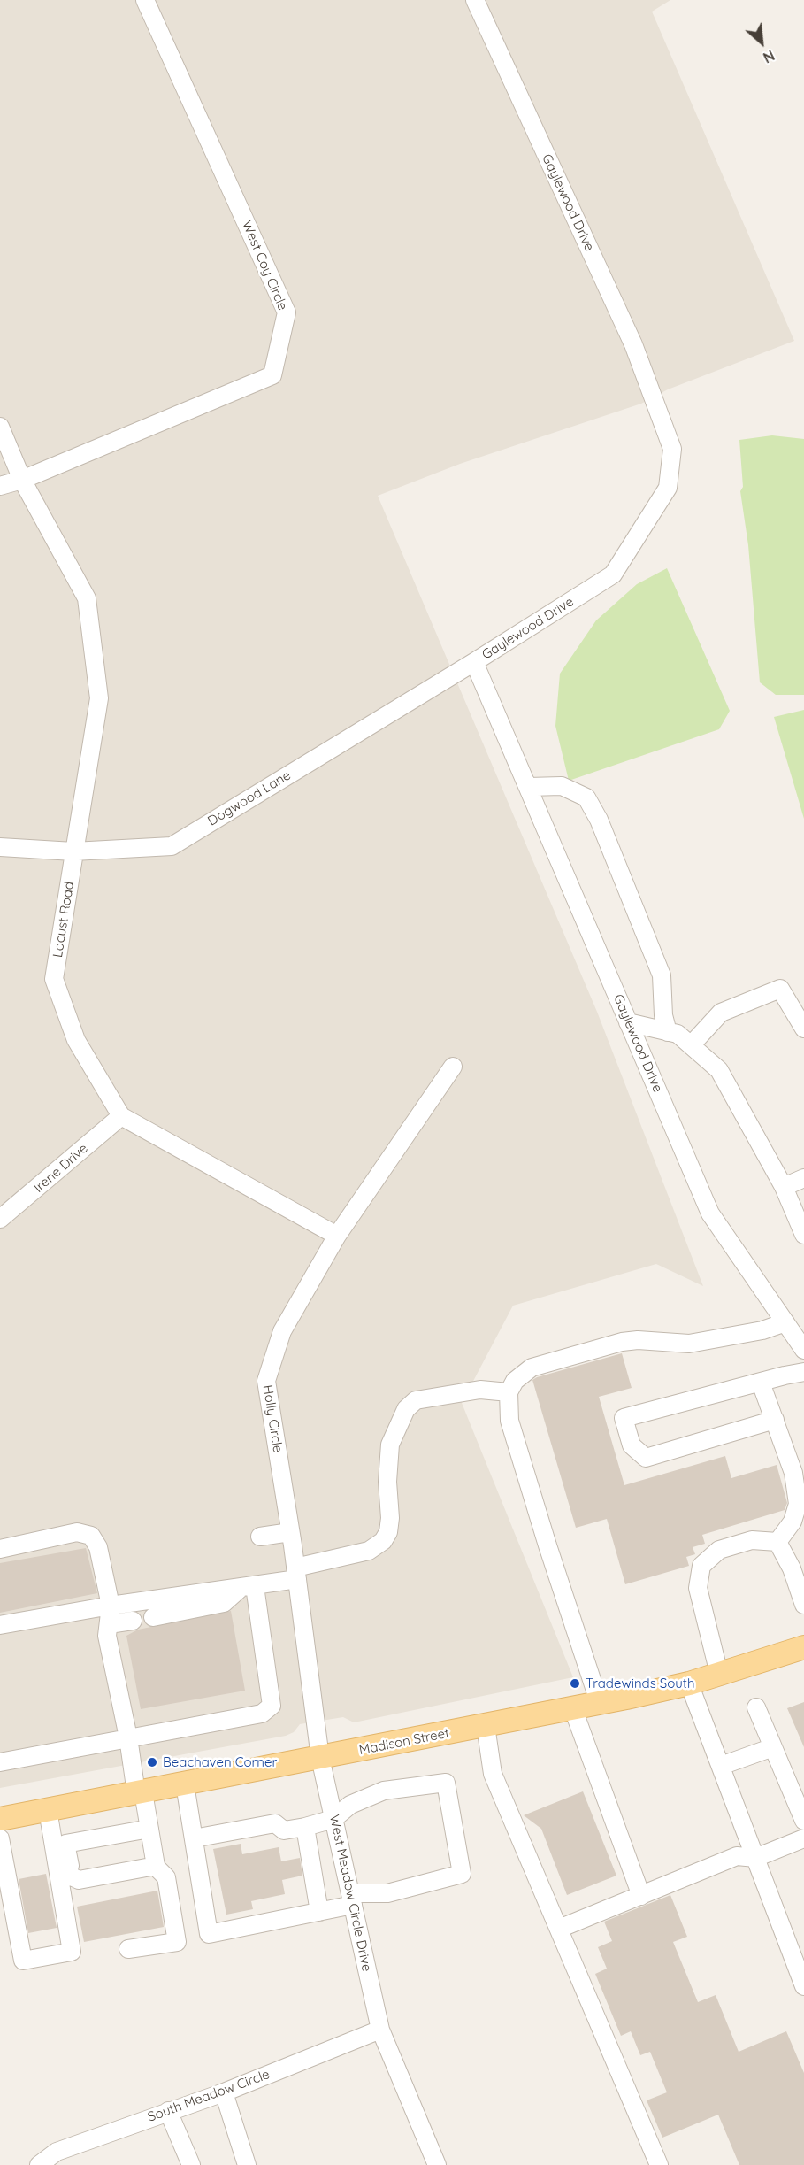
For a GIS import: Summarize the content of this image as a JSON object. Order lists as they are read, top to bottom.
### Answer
{
  "streets": {
    "main road": ["Madison Street"],
    "street": [
      "Gaylewood Drive",
      "West Coy Circle",
      "Dogwood Lane",
      "Locust Road",
      "Irene Drive",
      "Holly Circle",
      "West Meadow Circle Drive",
      "South Meadow Circle"
    ]
  },
  "crossings": [
    ["Gaylewood Drive", "Dogwood Lane"],
    ["West Coy Circle", "Locust Road"],
    ["Dogwood Lane", "Locust Road"],
    ["Locust Road", "Irene Drive"],
    ["Holly Circle", "Madison Street"],
    ["Holly Circle", "West Meadow Circle Drive"],
    ["Madison Street", "West Meadow Circle Drive"],
    ["West Meadow Circle Drive", "South Meadow Circle"]
  ],
  "places": ["Tradewinds South", "Beachaven Corner"],
  "north": "bottom right"
}
